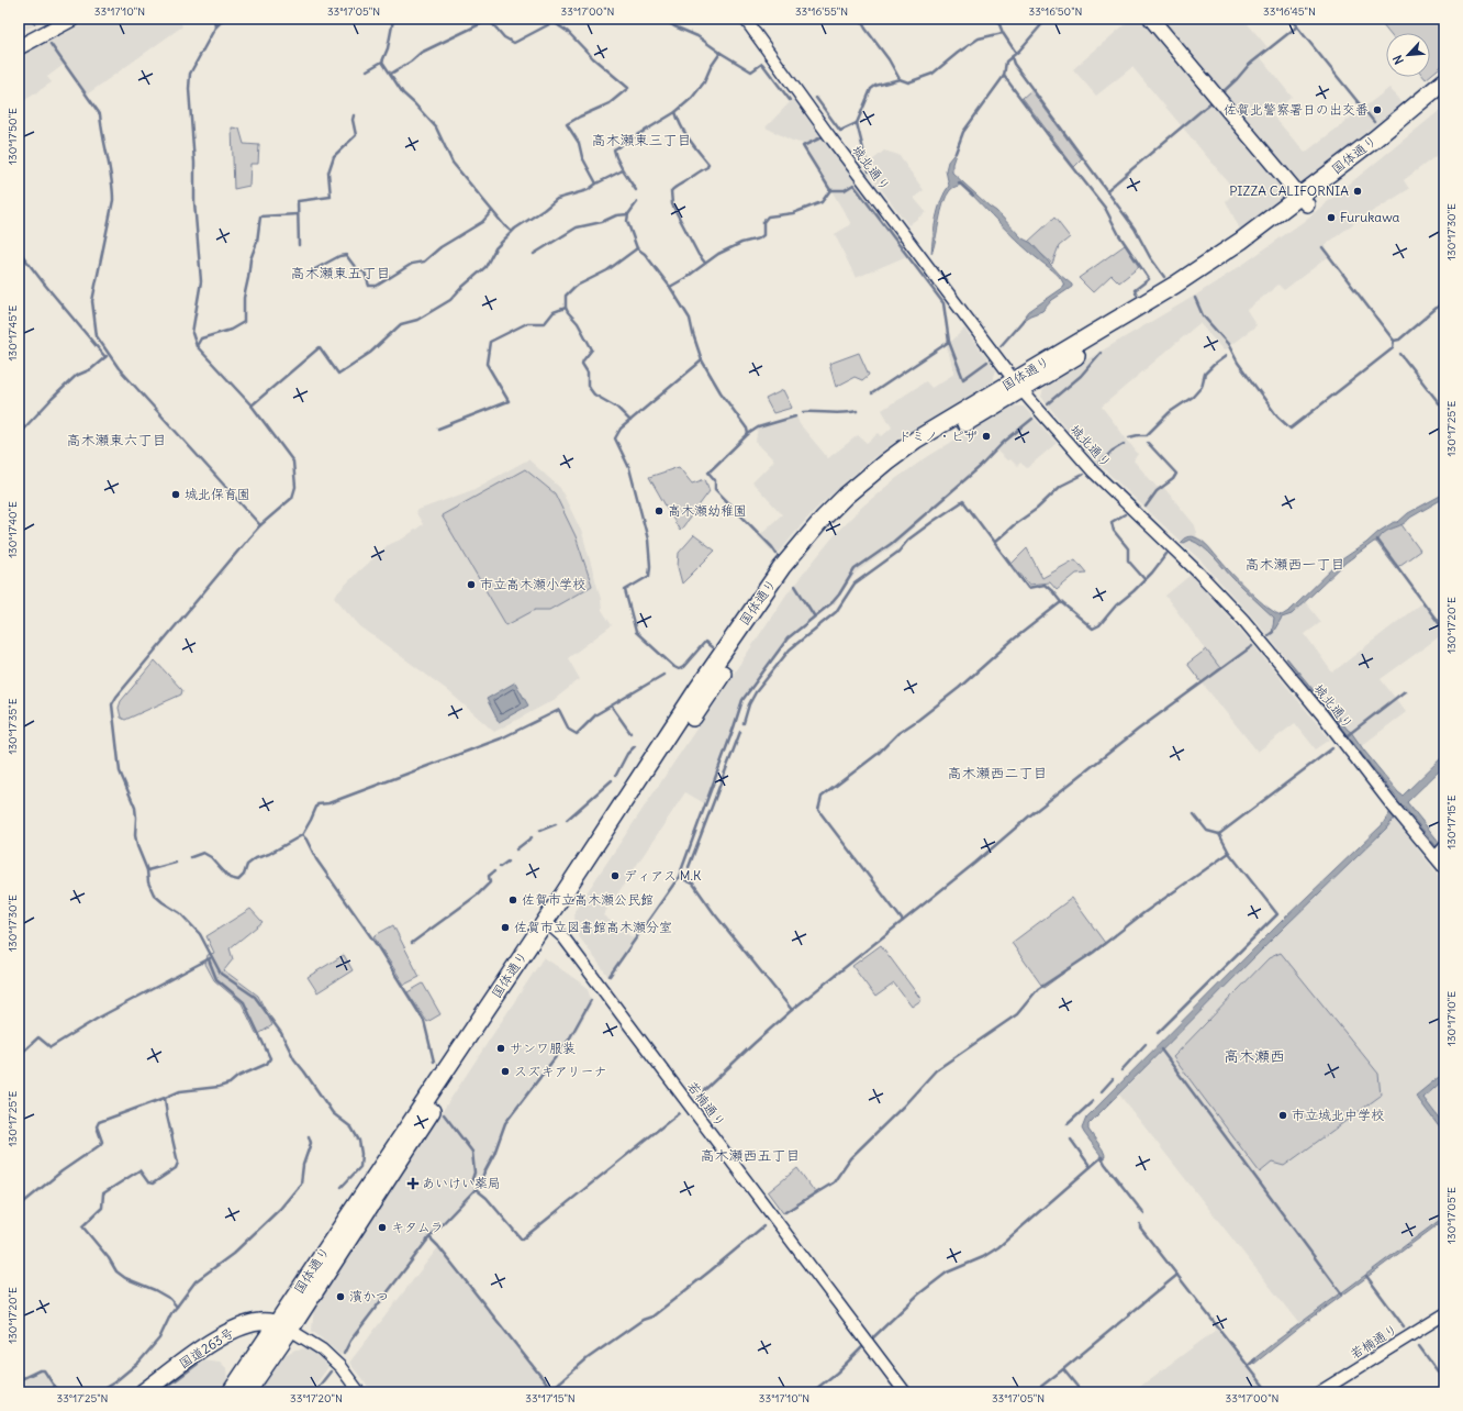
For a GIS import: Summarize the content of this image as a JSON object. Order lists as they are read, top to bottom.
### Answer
{
  "streets": {
    "highway": ["国体通り", "国道263号"],
    "street": ["城北通り", "若楠通り"]
  },
  "crossings": [
    ["国体通り", "城北通り"],
    ["国体通り", "若楠通り"],
    ["国体通り", "国道263号"]
  ],
  "districts": [
    "高木瀬東三丁目",
    "高木瀬東五丁目",
    "高木瀬東六丁目",
    "高木瀬西一丁目",
    "高木瀬西二丁目",
    "高木瀬西",
    "高木瀬西五丁目"
  ],
  "places": {
    "other": [
      "佐賀北警察署日の出交番",
      "PIZZA CALIFORNIA",
      "Furukawa",
      "ドミノ・ピザ",
      "城北保育園",
      "高木瀬幼稚園",
      "市立高木瀬小学校",
      "ディアス M.K",
      "佐賀市立高木瀬公民館",
      "佐賀市立図書館高木瀬分室",
      "サンワ服装",
      "スズキアリーナ",
      "市立城北中学校",
      "キタムラ",
      "濱かつ"
    ],
    "health": ["あいけい薬局"]
  },
  "north": "bottom left",
  "coordinates": [
    "33°17'10\"N",
    "33°17'05\"N",
    "33°17'00\"N",
    "33°16'55\"N",
    "33°16'50\"N",
    "33°16'45\"N",
    "130°17'50\"E",
    "130°17'30\"E",
    "130°17'45\"E",
    "130°17'25\"E",
    "130°17'40\"E",
    "130°17'20\"E",
    "130°17'35\"E",
    "130°17'15\"E",
    "130°17'10\"E",
    "130°17'05\"E",
    "33°17'25\"N",
    "33°17'20\"N",
    "33°17'15\"N"
  ]
}
